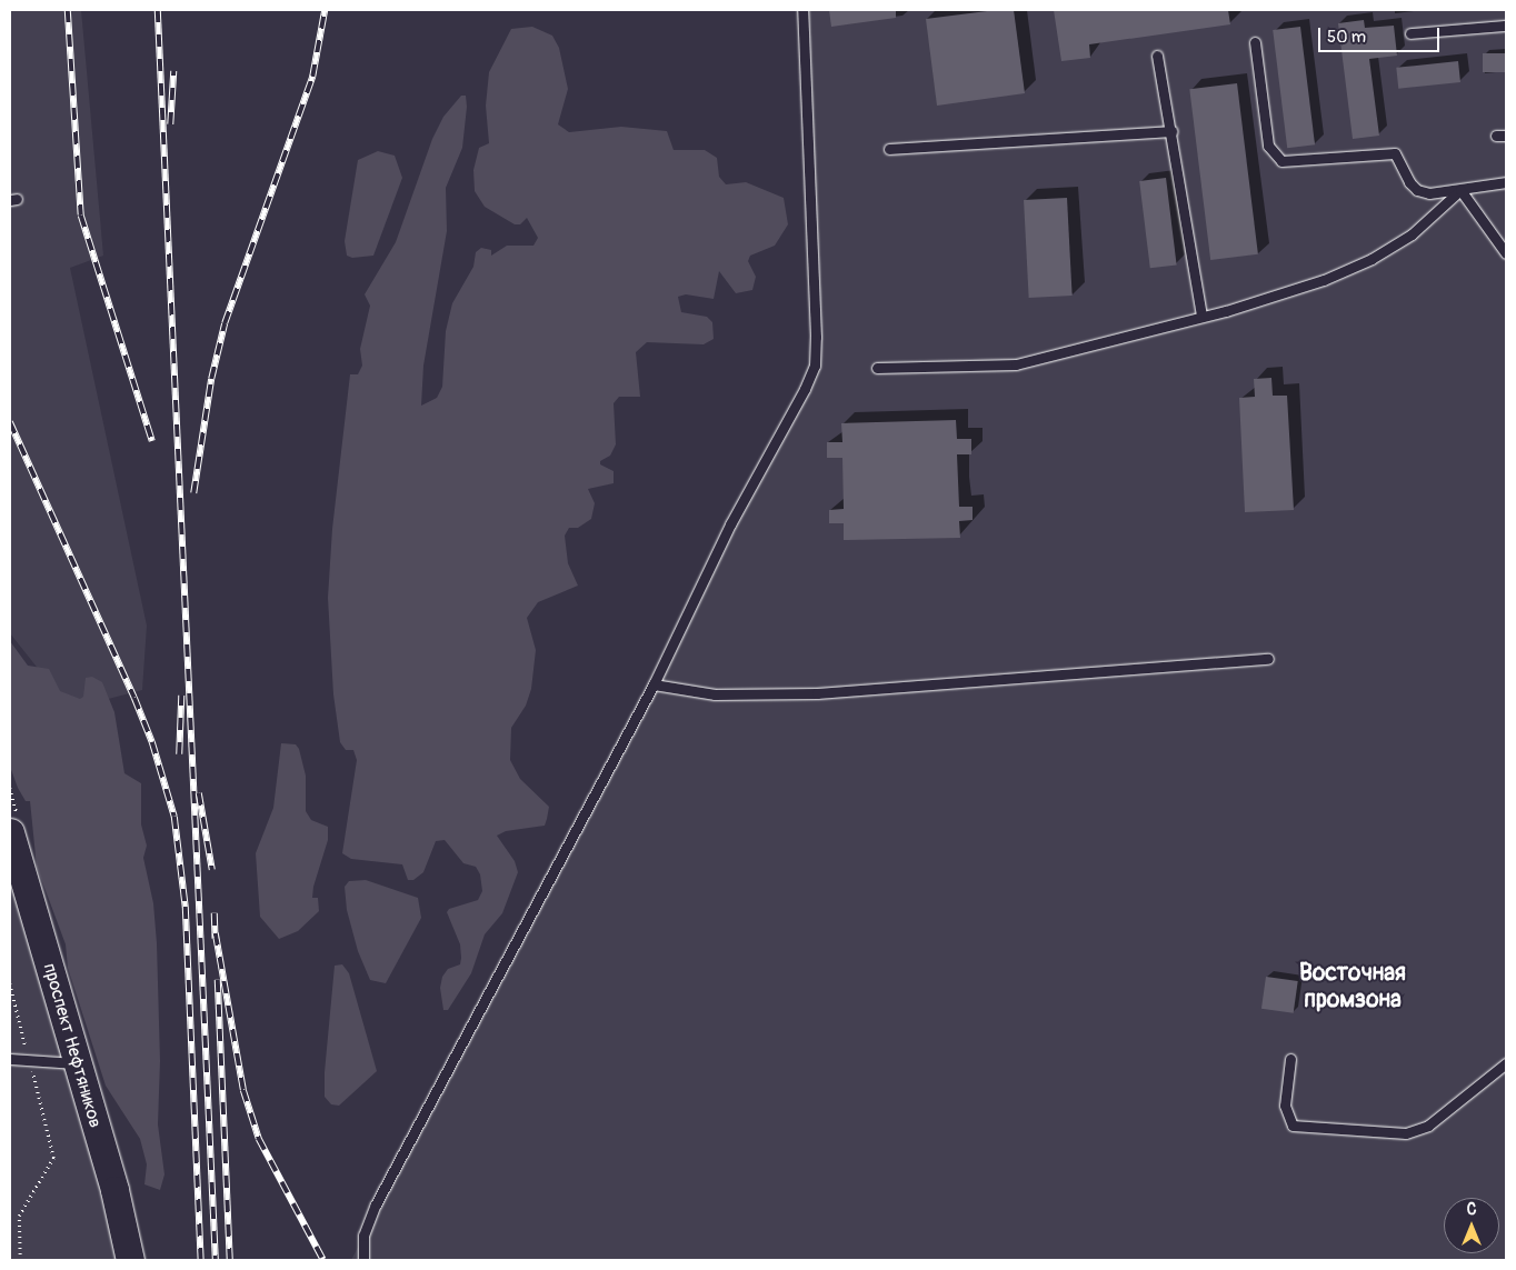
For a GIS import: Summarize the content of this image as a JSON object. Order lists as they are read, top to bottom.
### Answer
{
  "streets": {
    "main road": ["проспект Нефтяников"]
  },
  "districts": ["Восточная промзона"],
  "scale_bar": "50 m",
  "north": "top"
}
